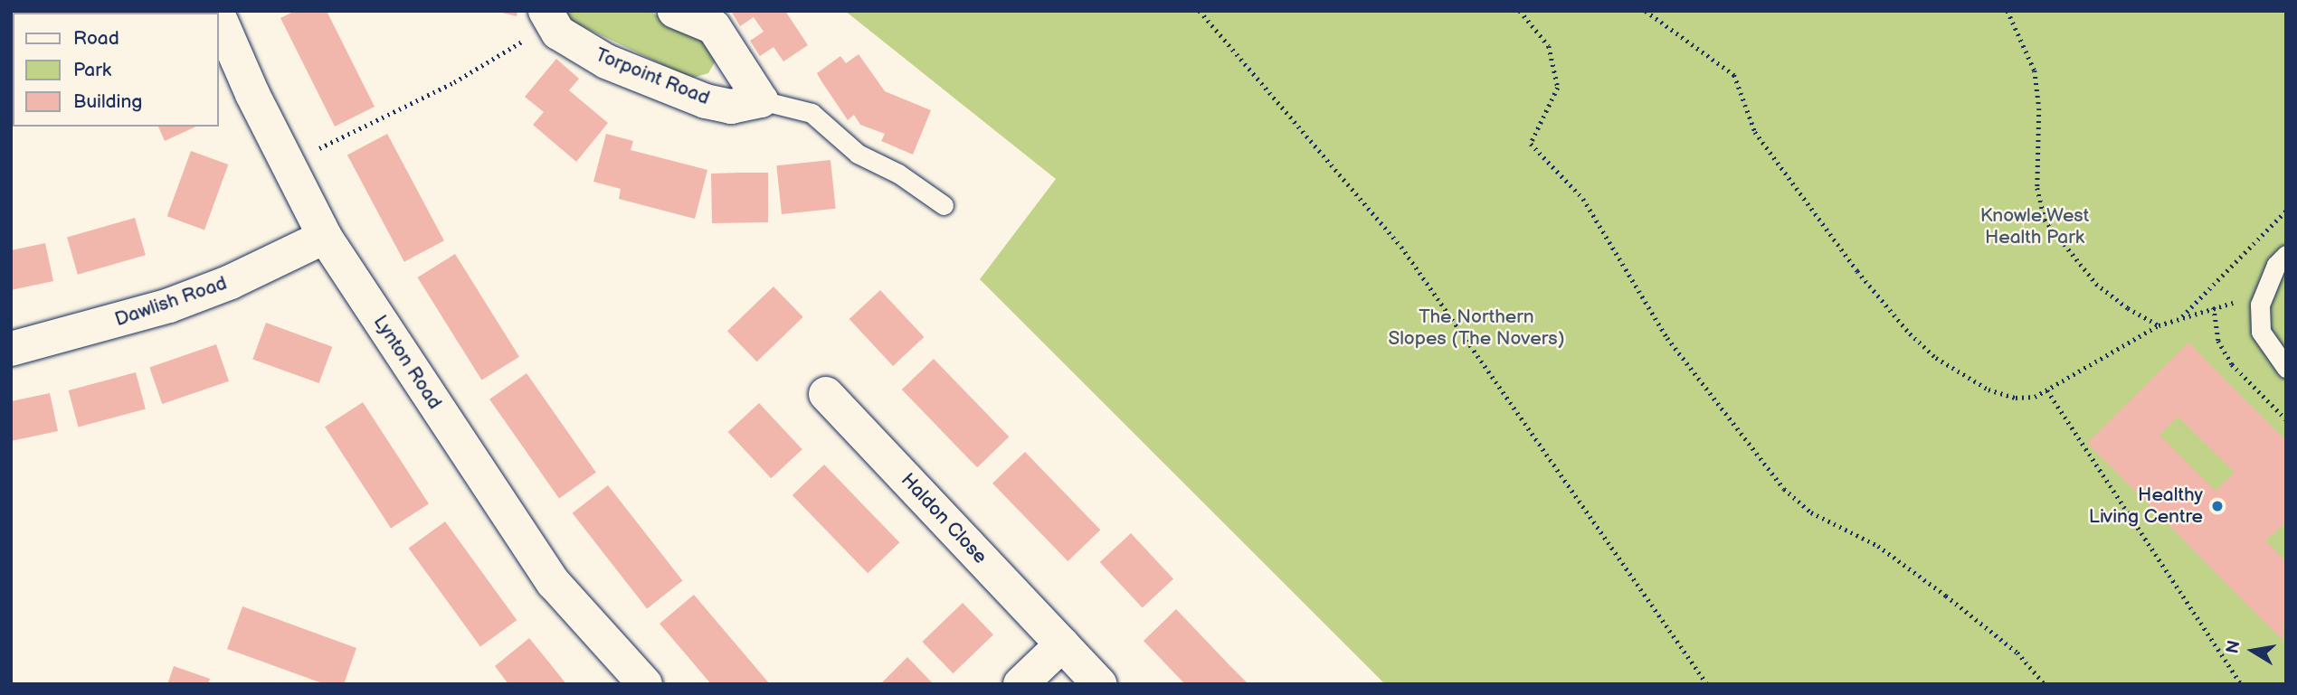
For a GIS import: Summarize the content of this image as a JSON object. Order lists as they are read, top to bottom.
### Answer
{
  "streets": {
    "street": [
      "Torpoint Road",
      "Dawlish Road",
      "Lynton Road",
      "Haldon Close"
    ]
  },
  "crossings": [
    ["Dawlish Road", "Lynton Road"]
  ],
  "parks": ["Knowle West Health Park", "The Northern Slopes (The Novers)"],
  "places": ["Healthy Living Centre"],
  "legend": ["Road", "Park", "Building"],
  "north": "left"
}
